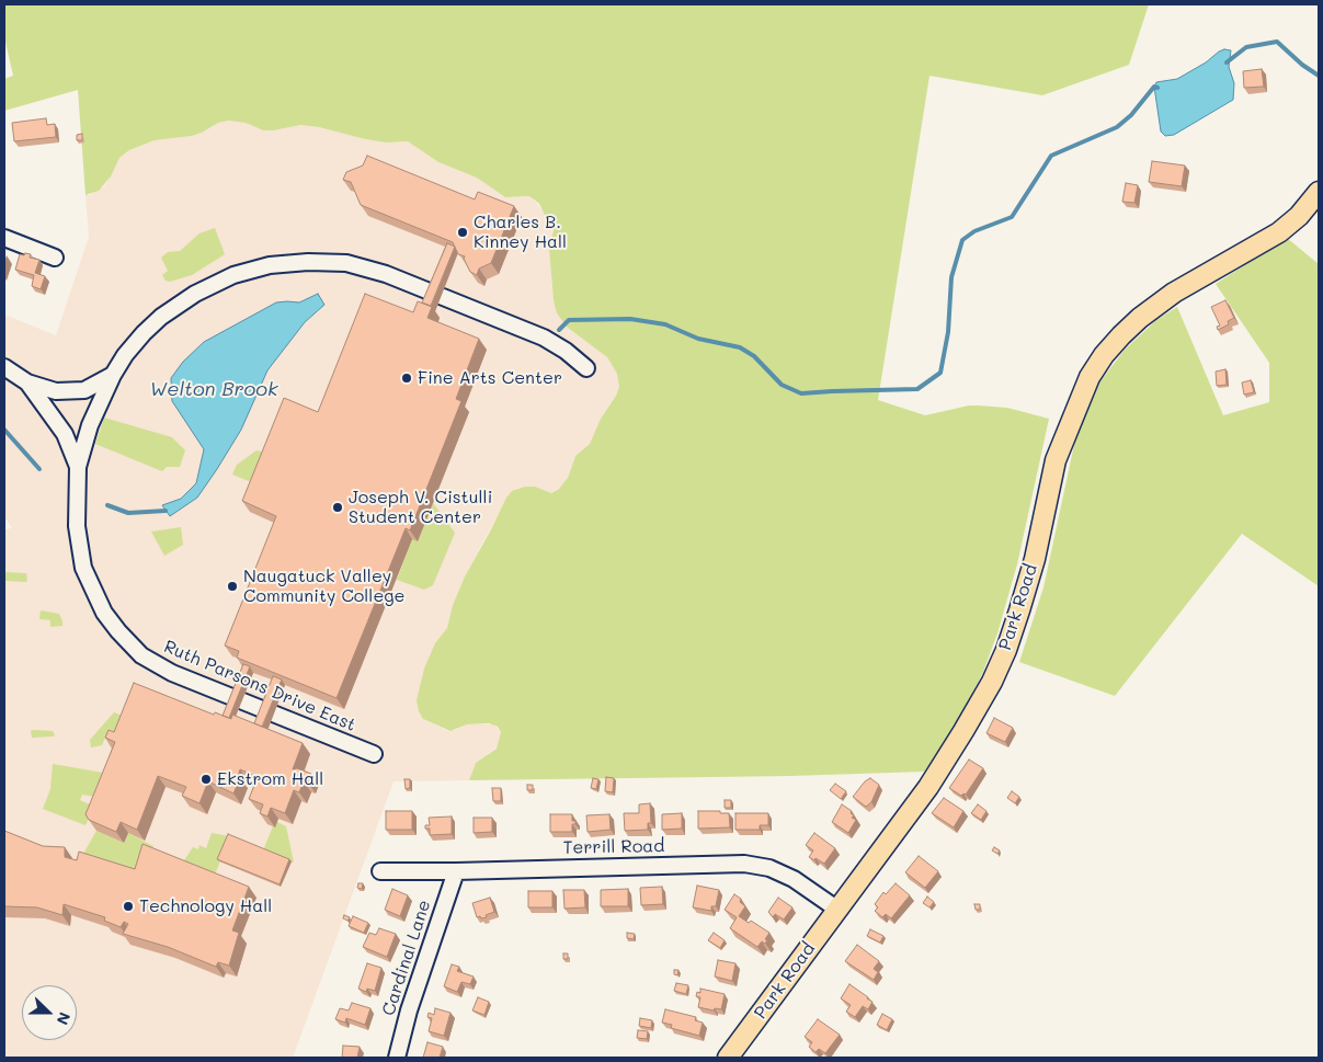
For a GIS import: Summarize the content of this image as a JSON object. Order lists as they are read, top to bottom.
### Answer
{
  "streets": {
    "main road": ["Park Road"],
    "street": ["Ruth Parsons Drive East", "Terrill Road", "Cardinal Lane"]
  },
  "crossings": [
    ["Park Road", "Terrill Road"],
    ["Terrill Road", "Cardinal Lane"]
  ],
  "water": ["Welton Brook"],
  "places": [
    "Charles B. Kinney Hall",
    "Fine Arts Center",
    "Joseph V. Cistulli Student Center",
    "Naugatuck Valley Community College",
    "Ekstrom Hall",
    "Technology Hall"
  ],
  "north": "right"
}
